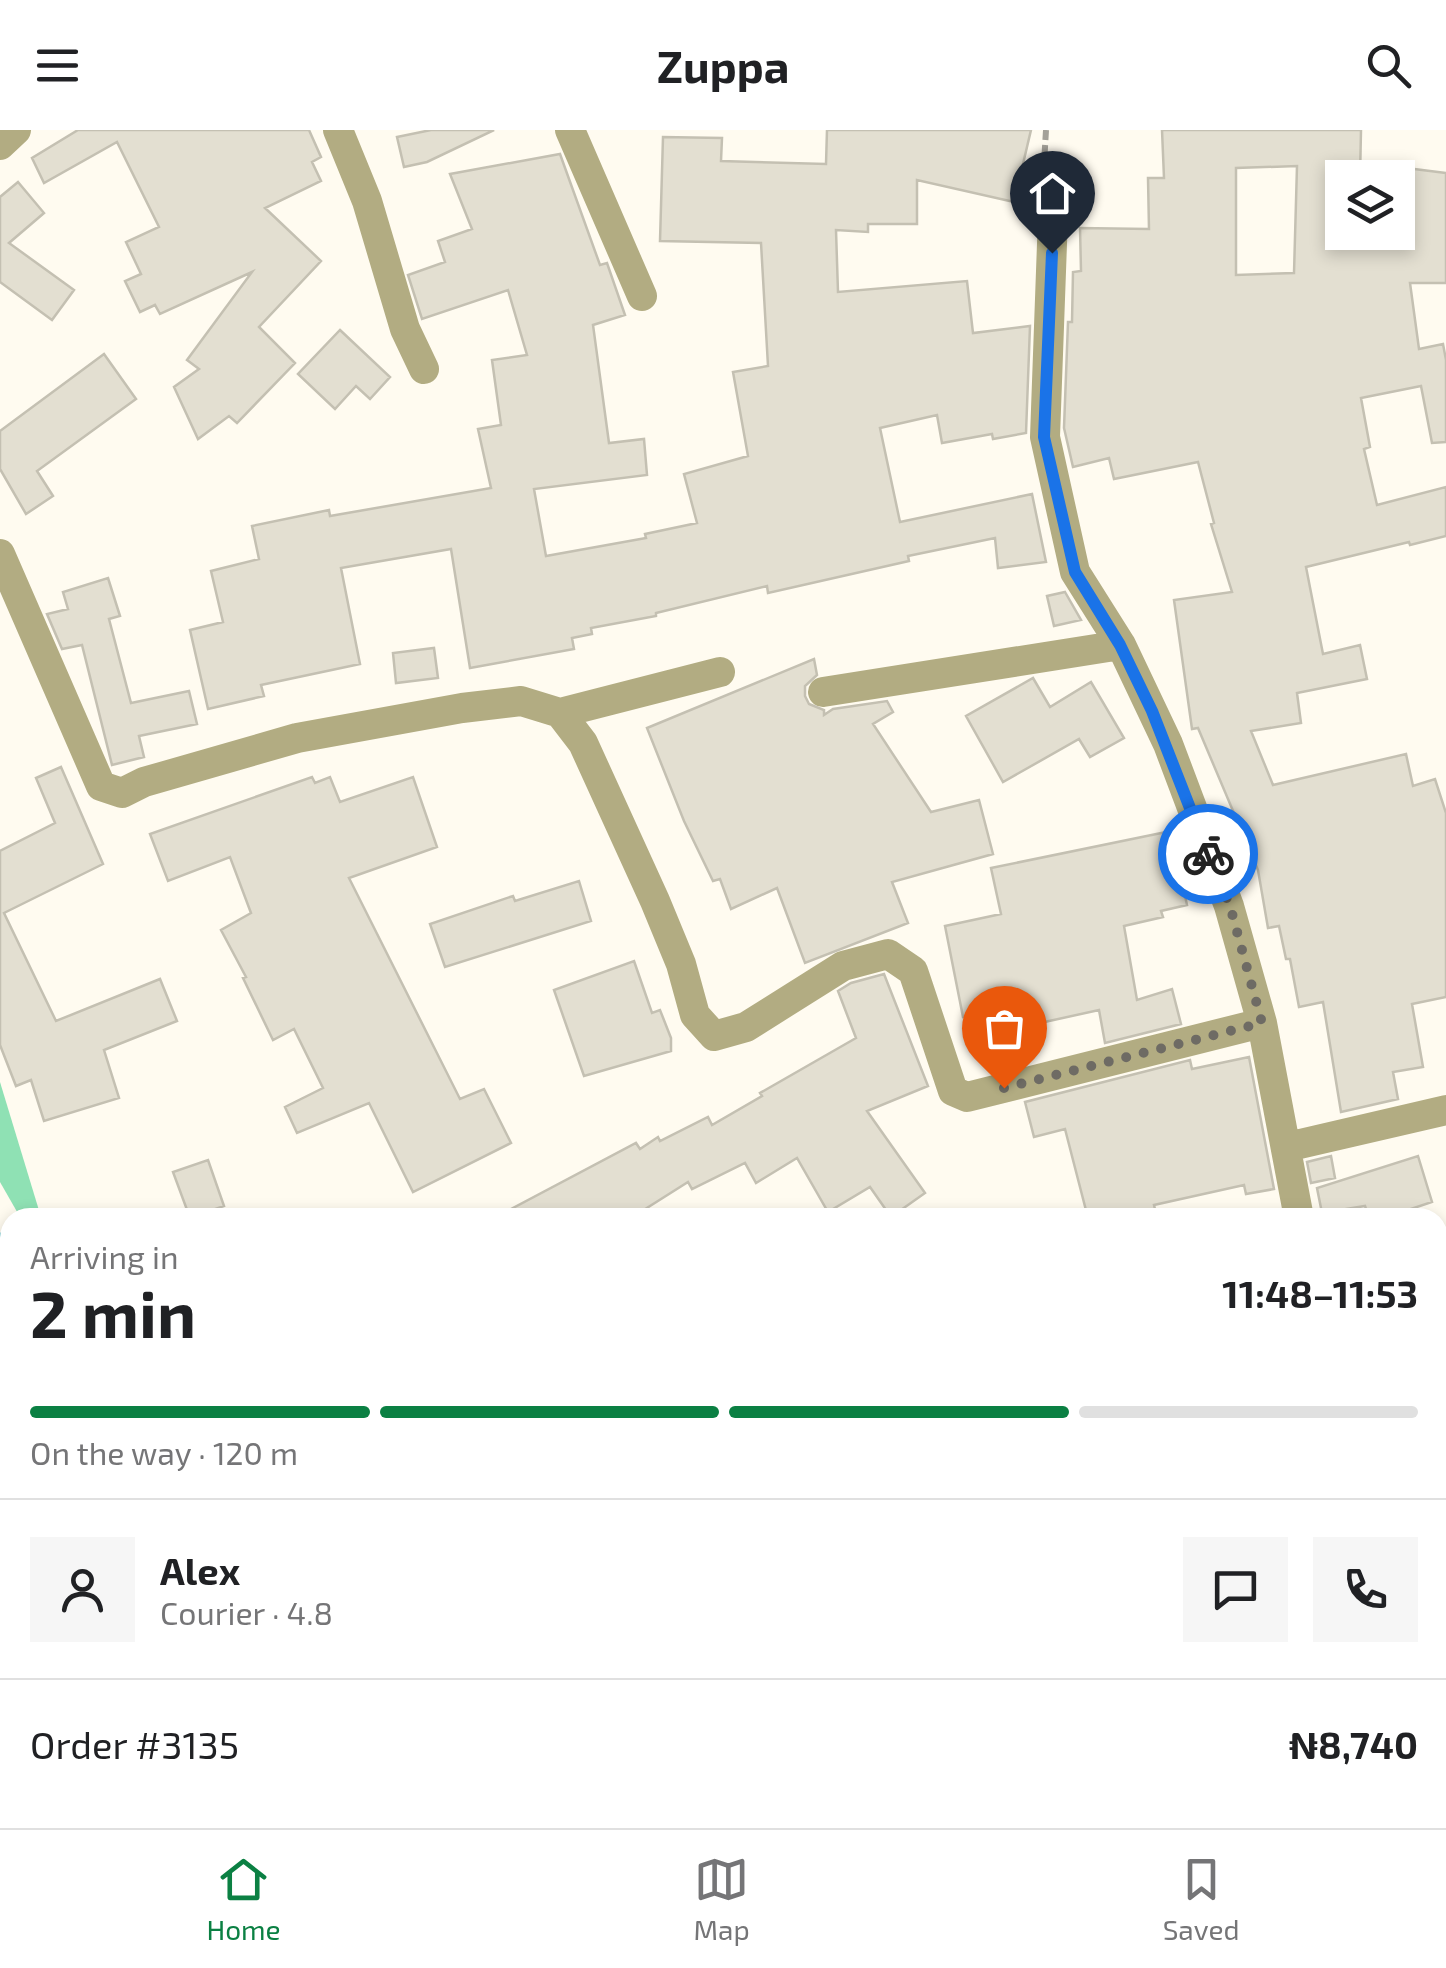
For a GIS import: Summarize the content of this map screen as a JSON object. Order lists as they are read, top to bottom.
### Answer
{
  "page": {
    "header": "Zuppa",
    "heading": ["2 min", "Arriving in", "11:48–11:53"],
    "panel": [
      "Alex",
      "Courier · 4.8",
      "Order #3135",
      "₦8,740"
    ],
    "bar": "On the way · 120 m",
    "tabs": ["Home", "Map", "Saved"]
  }
}
